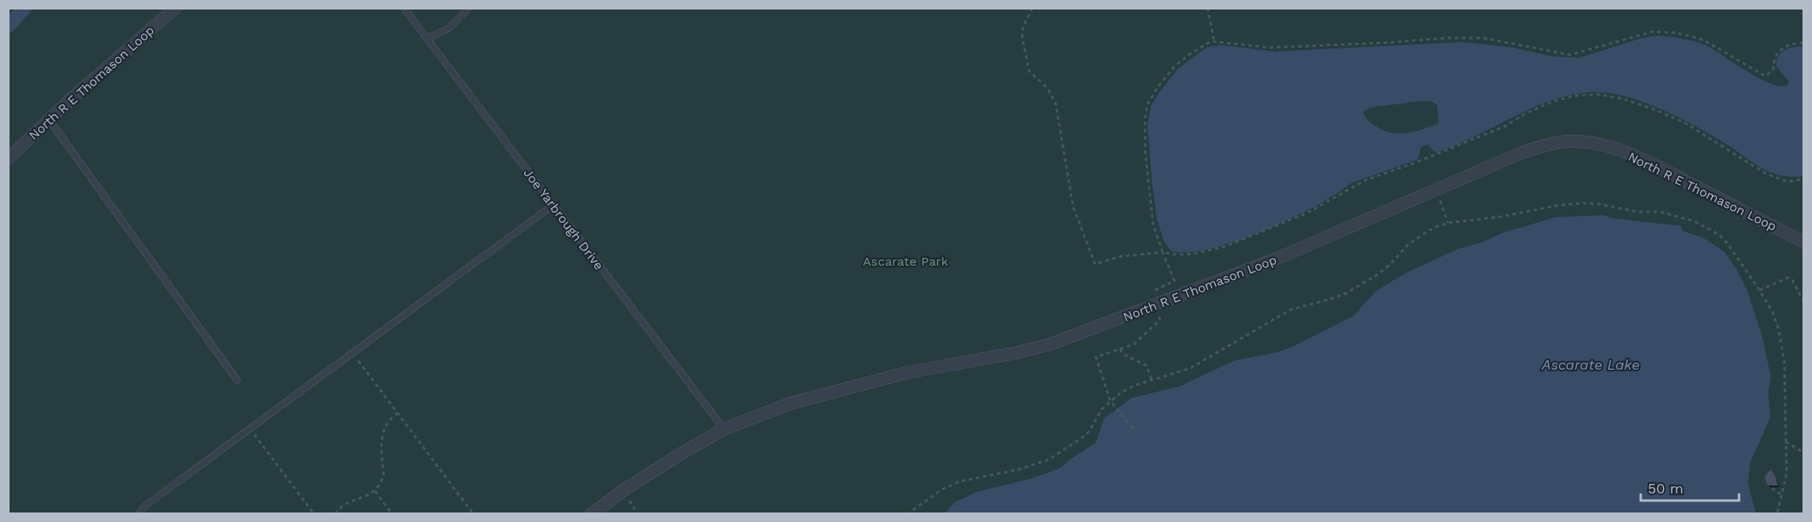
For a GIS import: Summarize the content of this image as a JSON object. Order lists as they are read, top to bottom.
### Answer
{
  "streets": {
    "street": ["North R E Thomason Loop"],
    "lane": ["Joe Yarbrough Drive"]
  },
  "crossings": [
    ["North R E Thomason Loop", "Joe Yarbrough Drive"]
  ],
  "water": ["Ascarate Lake"],
  "parks": ["Ascarate Park"],
  "scale_bar": "50 m"
}
